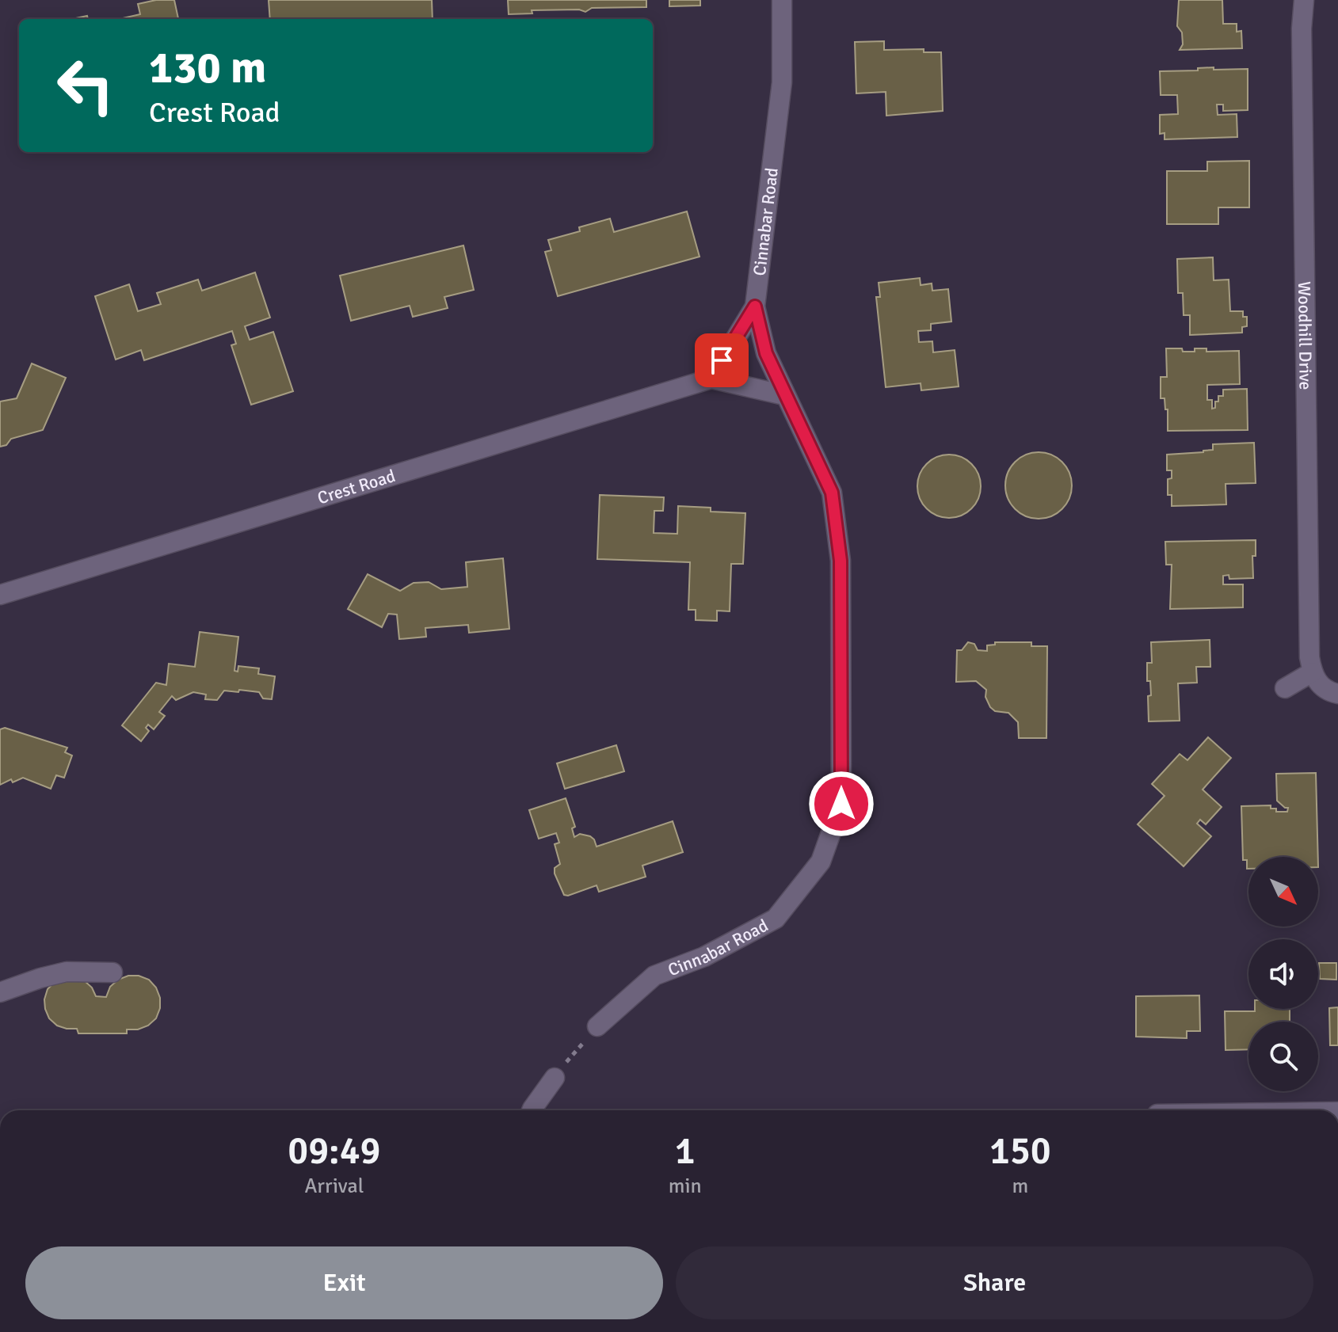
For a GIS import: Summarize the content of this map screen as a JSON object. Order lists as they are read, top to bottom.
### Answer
{
  "streets": {
    "street": ["Cinnabar Road", "Woodhill Drive", "Crest Road"]
  },
  "crossings": [
    ["Cinnabar Road", "Crest Road"]
  ],
  "north": "bottom right",
  "page": {
    "turn": ["130 m", "Crest Road"],
    "eta": [
      "09:49",
      "Arrival",
      "1",
      "min",
      "150",
      "m"
    ],
    "buttons": ["Exit", "Share"]
  }
}
